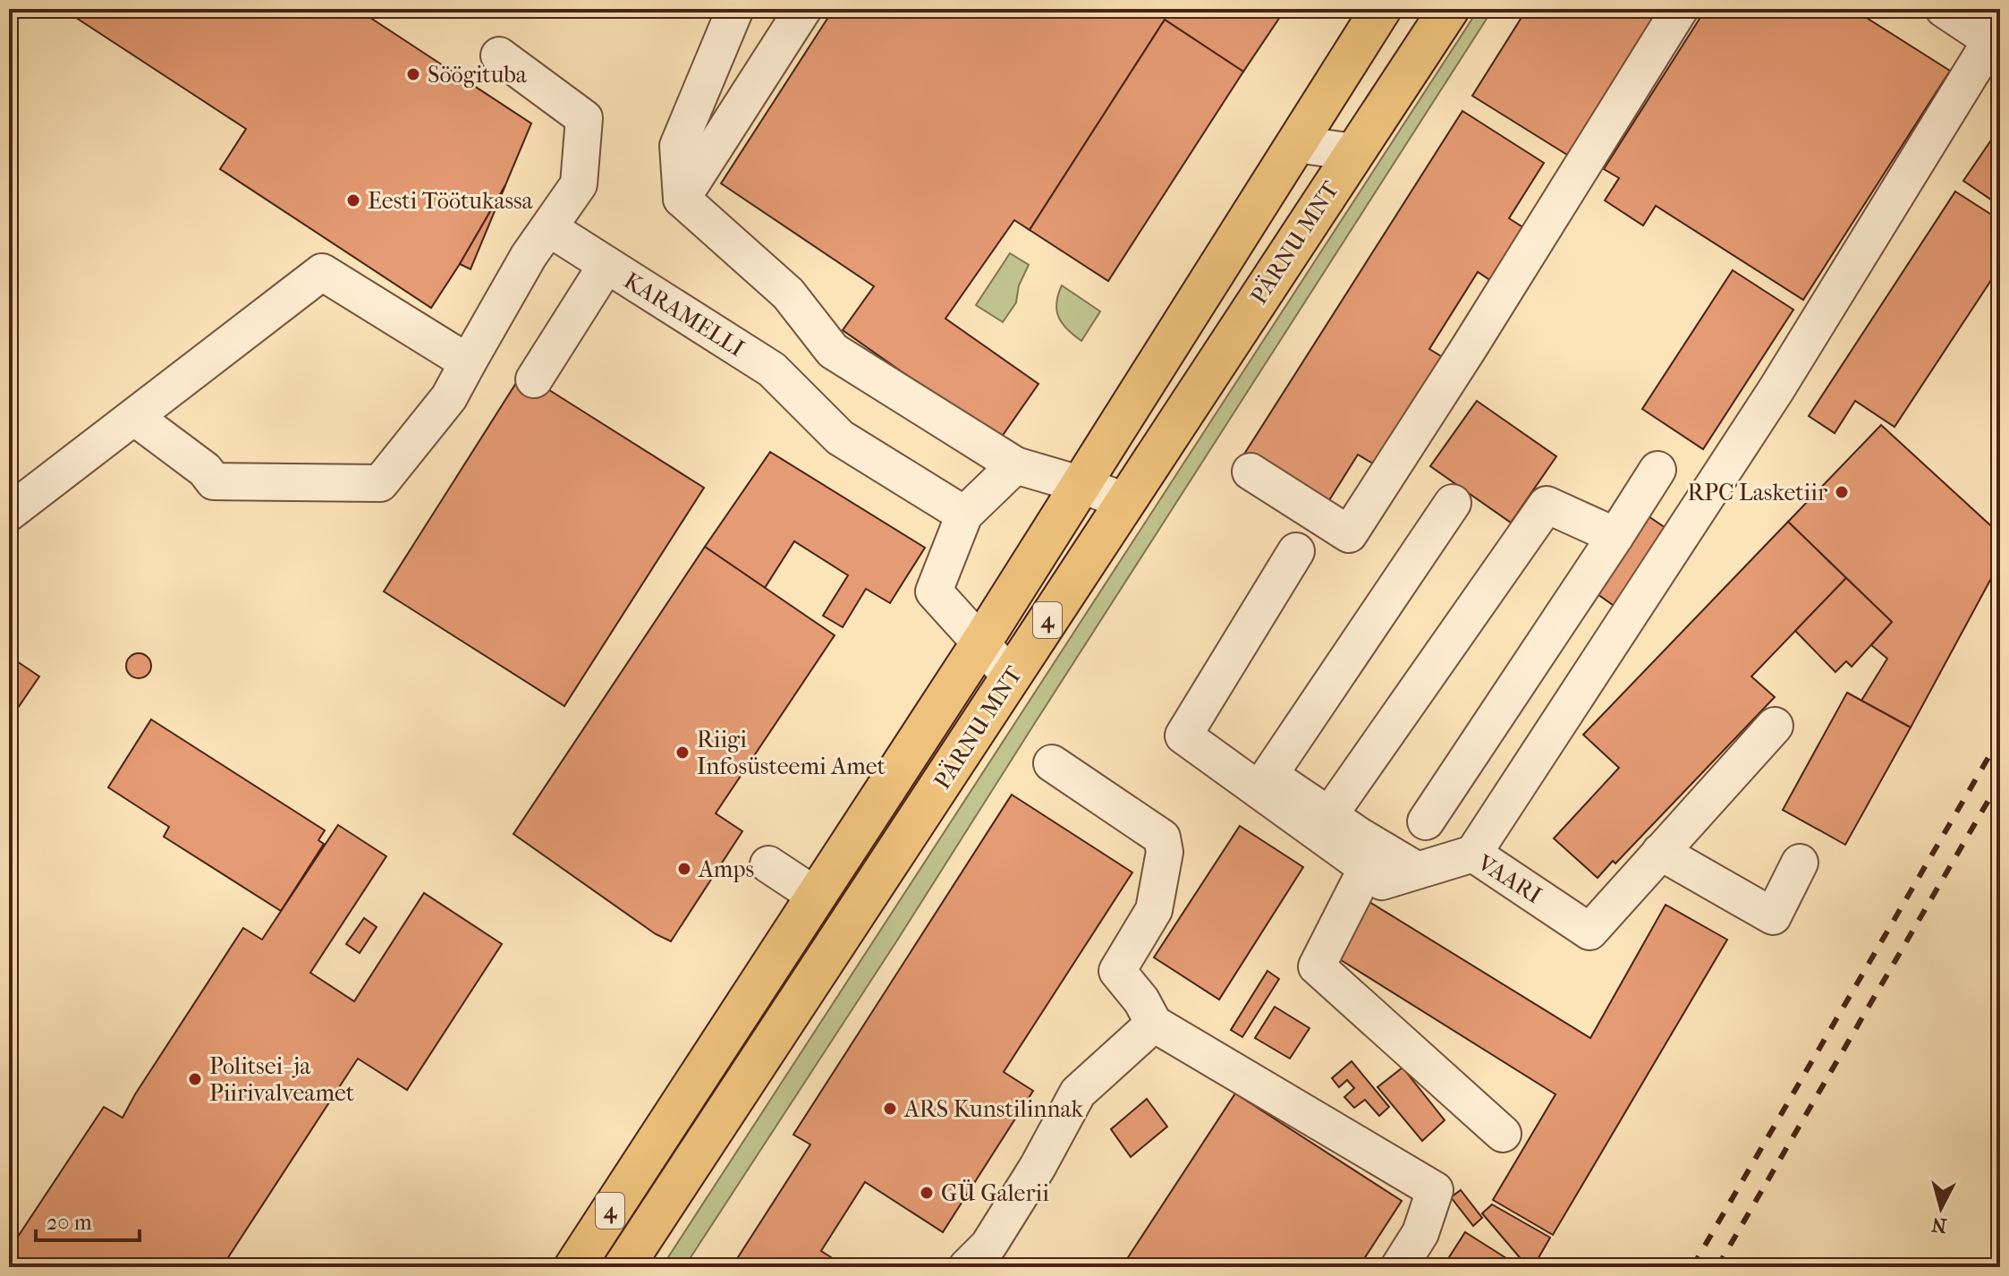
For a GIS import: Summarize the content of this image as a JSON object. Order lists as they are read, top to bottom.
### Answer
{
  "streets": {
    "main road": ["PÄRNU MNT", "4"],
    "street": ["KARAMELLI", "VAARI"]
  },
  "places": [
    "Söögituba",
    "Eesti Töötukassa",
    "RPC Lasketiir",
    "Riigi Infosüsteemi Amet",
    "Amps",
    "Politsei- ja Piirivalveamet",
    "ARS Kunstilinnak",
    "GÜ Galerii"
  ],
  "scale_bar": "20 m",
  "north": "bottom"
}
